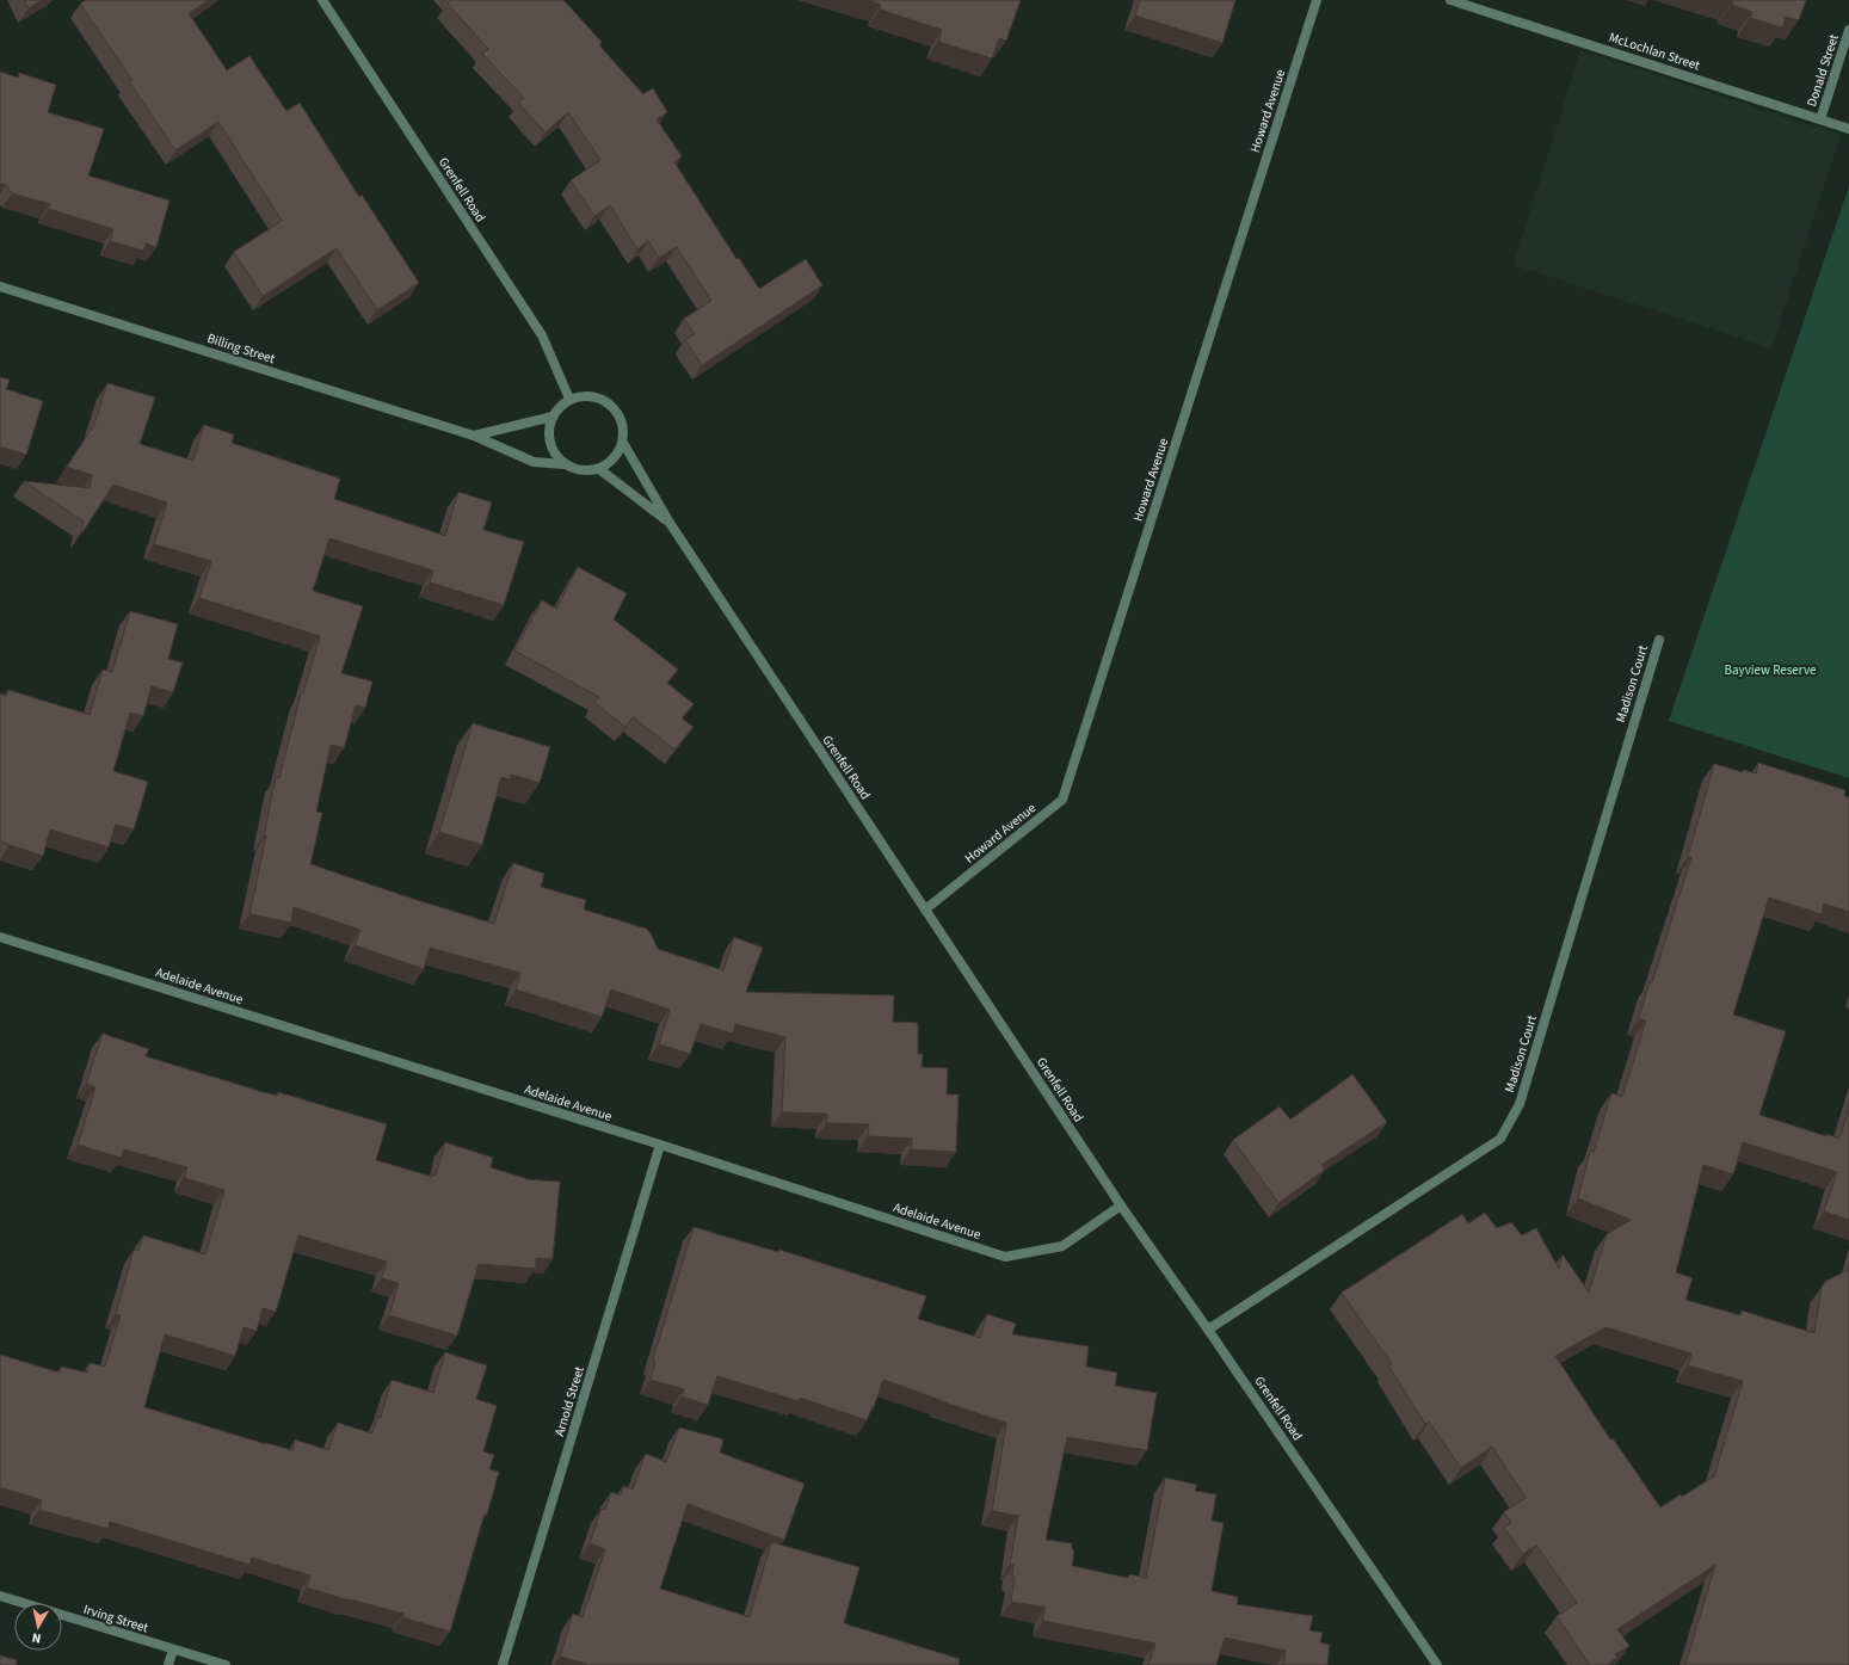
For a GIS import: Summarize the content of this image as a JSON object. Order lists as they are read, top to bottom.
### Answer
{
  "streets": {
    "street": [
      "McLochlan Street",
      "Donald Street",
      "Howard Avenue",
      "Grenfell Road",
      "Billing Street",
      "Madison Court",
      "Adelaide Avenue",
      "Arnold Street",
      "Irving Street"
    ]
  },
  "crossings": [
    ["McLochlan Street", "Donald Street"],
    ["Howard Avenue", "Grenfell Road"],
    ["Grenfell Road", "Billing Street"],
    ["Grenfell Road", "Madison Court"],
    ["Grenfell Road", "Adelaide Avenue"],
    ["Adelaide Avenue", "Arnold Street"]
  ],
  "parks": ["Bayview Reserve"],
  "north": "bottom"
}
